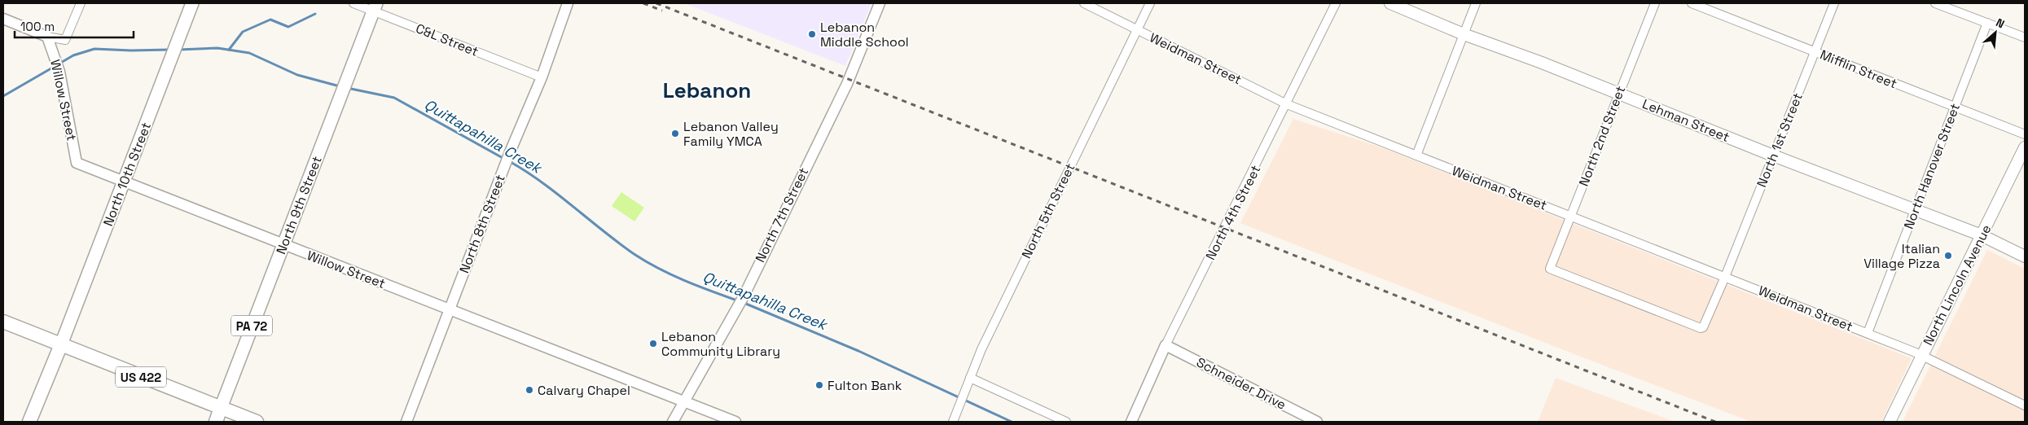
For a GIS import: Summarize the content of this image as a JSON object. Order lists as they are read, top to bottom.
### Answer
{
  "streets": {
    "highway": ["PA 72", "US 422"],
    "main road": [
      "Lehman Street",
      "North 10th Street",
      "North 9th Street",
      "North Lincoln Avenue"
    ],
    "street": [
      "C&L Street",
      "Weidman Street",
      "Mifflin Street",
      "Willow Street",
      "North 2nd Street",
      "North 1st Street",
      "North Hanover Street",
      "North 5th Street",
      "North 4th Street",
      "North 7th Street",
      "North 8th Street",
      "Schneider Drive"
    ]
  },
  "crossings": [
    ["C&L Street", "North 9th Street"],
    ["C&L Street", "North 8th Street"],
    ["Weidman Street", "North 2nd Street"],
    ["Weidman Street", "North 1st Street"],
    ["Weidman Street", "North Hanover Street"],
    ["Weidman Street", "North 5th Street"],
    ["Weidman Street", "North 4th Street"],
    ["Weidman Street", "North Lincoln Avenue"],
    ["Mifflin Street", "North 1st Street"],
    ["Mifflin Street", "North Hanover Street"],
    ["Willow Street", "North 10th Street"],
    ["Willow Street", "North 9th Street"],
    ["Willow Street", "North 7th Street"],
    ["Willow Street", "North 8th Street"],
    ["Lehman Street", "North 2nd Street"],
    ["Lehman Street", "North 1st Street"],
    ["Lehman Street", "North Hanover Street"],
    ["Lehman Street", "North Lincoln Avenue"],
    ["North 2nd Street", "North 1st Street"],
    ["North 10th Street", "US 422"],
    ["North 9th Street", "PA 72"],
    ["North 9th Street", "US 422"],
    ["North 4th Street", "Schneider Drive"],
    ["PA 72", "US 422"]
  ],
  "districts": ["Lebanon"],
  "water": ["Quittapahilla Creek"],
  "places": [
    "Lebanon Middle School",
    "Lebanon Valley Family YMCA",
    "Italian Village Pizza",
    "Lebanon Community Library",
    "Fulton Bank",
    "Calvary Chapel"
  ],
  "scale_bar": "100 m",
  "north": "top right"
}
